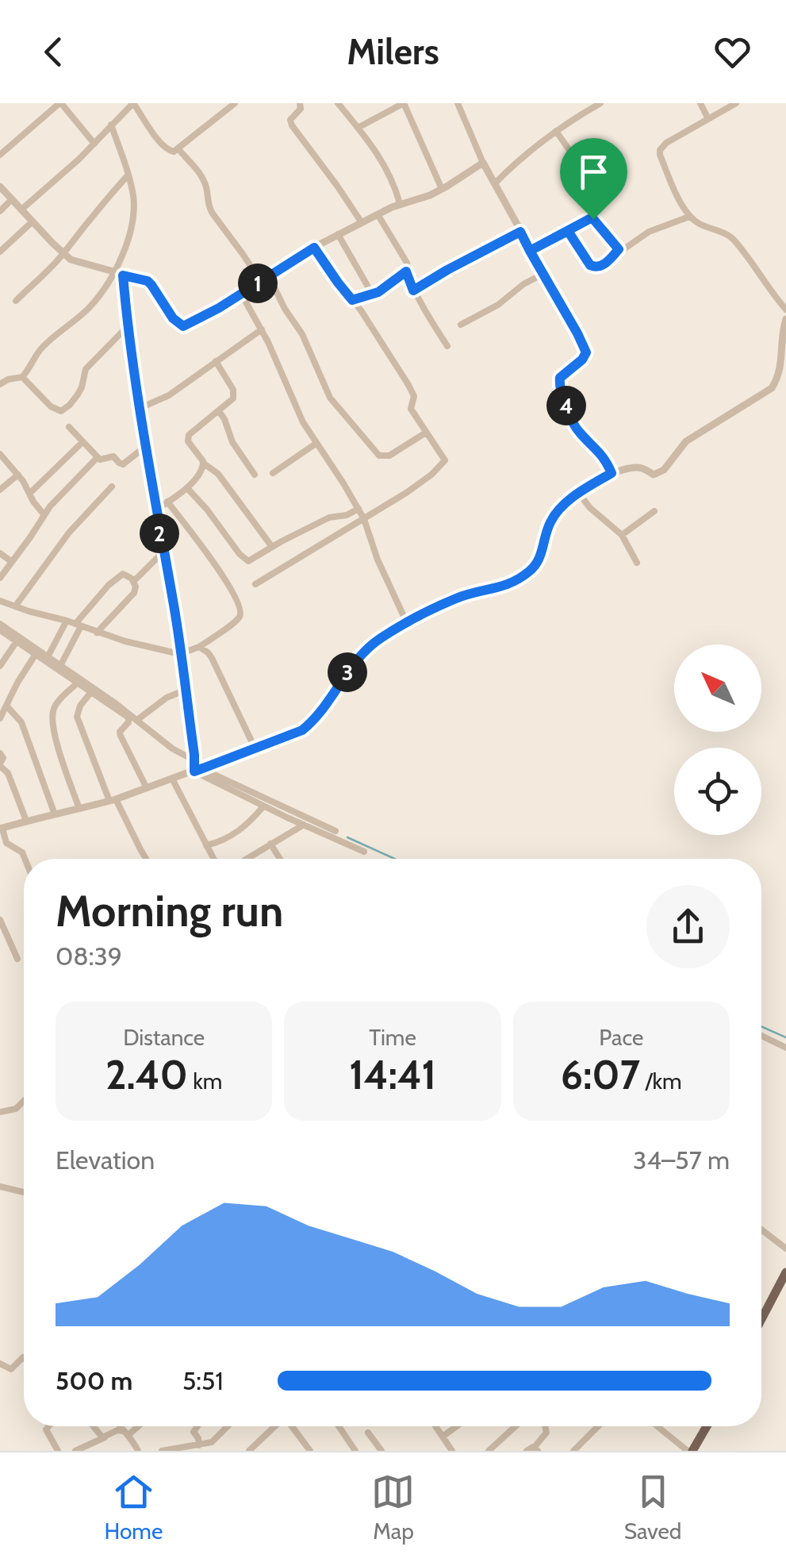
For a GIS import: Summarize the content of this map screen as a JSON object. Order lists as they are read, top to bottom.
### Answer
{
  "north": "top left",
  "page": {
    "header": "Milers",
    "pins": [
      "1",
      "4",
      "2",
      "3"
    ],
    "heading": ["Morning run", "08:39"],
    "stats": [
      ["Distance", "2.40 km"],
      ["Time", "14:41"],
      ["Pace", "6:07 /km"]
    ],
    "chart": ["Elevation", "34–57 m"],
    "list": [
      {
        "name": "500 m",
        "note": "5:51"
      }
    ],
    "tabs": ["Home", "Map", "Saved"]
  }
}
